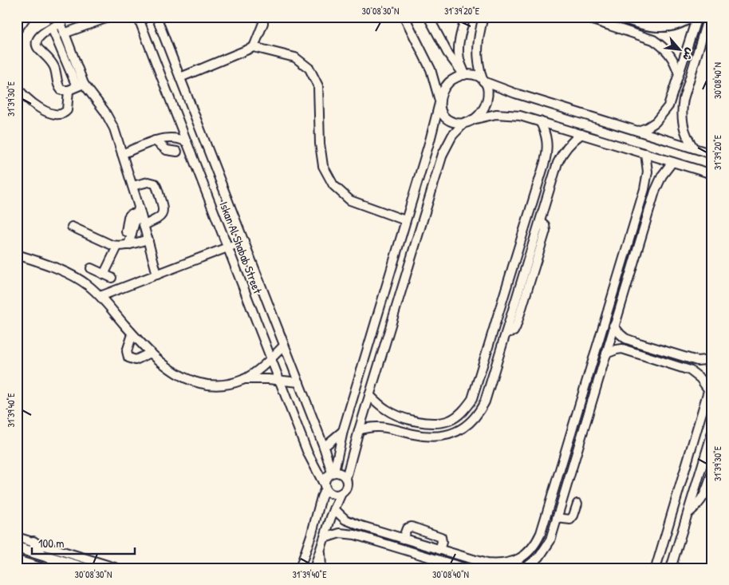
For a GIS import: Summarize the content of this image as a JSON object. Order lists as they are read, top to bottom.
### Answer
{
  "streets": {
    "street": ["Iskan Al Shabab Street"]
  },
  "scale_bar": "100 m",
  "north": "bottom right",
  "coordinates": [
    "30°08'30\"N",
    "31°39'20\"E",
    "30°08'40\"N",
    "31°39'30\"E",
    "31°39'40\"E"
  ]
}
